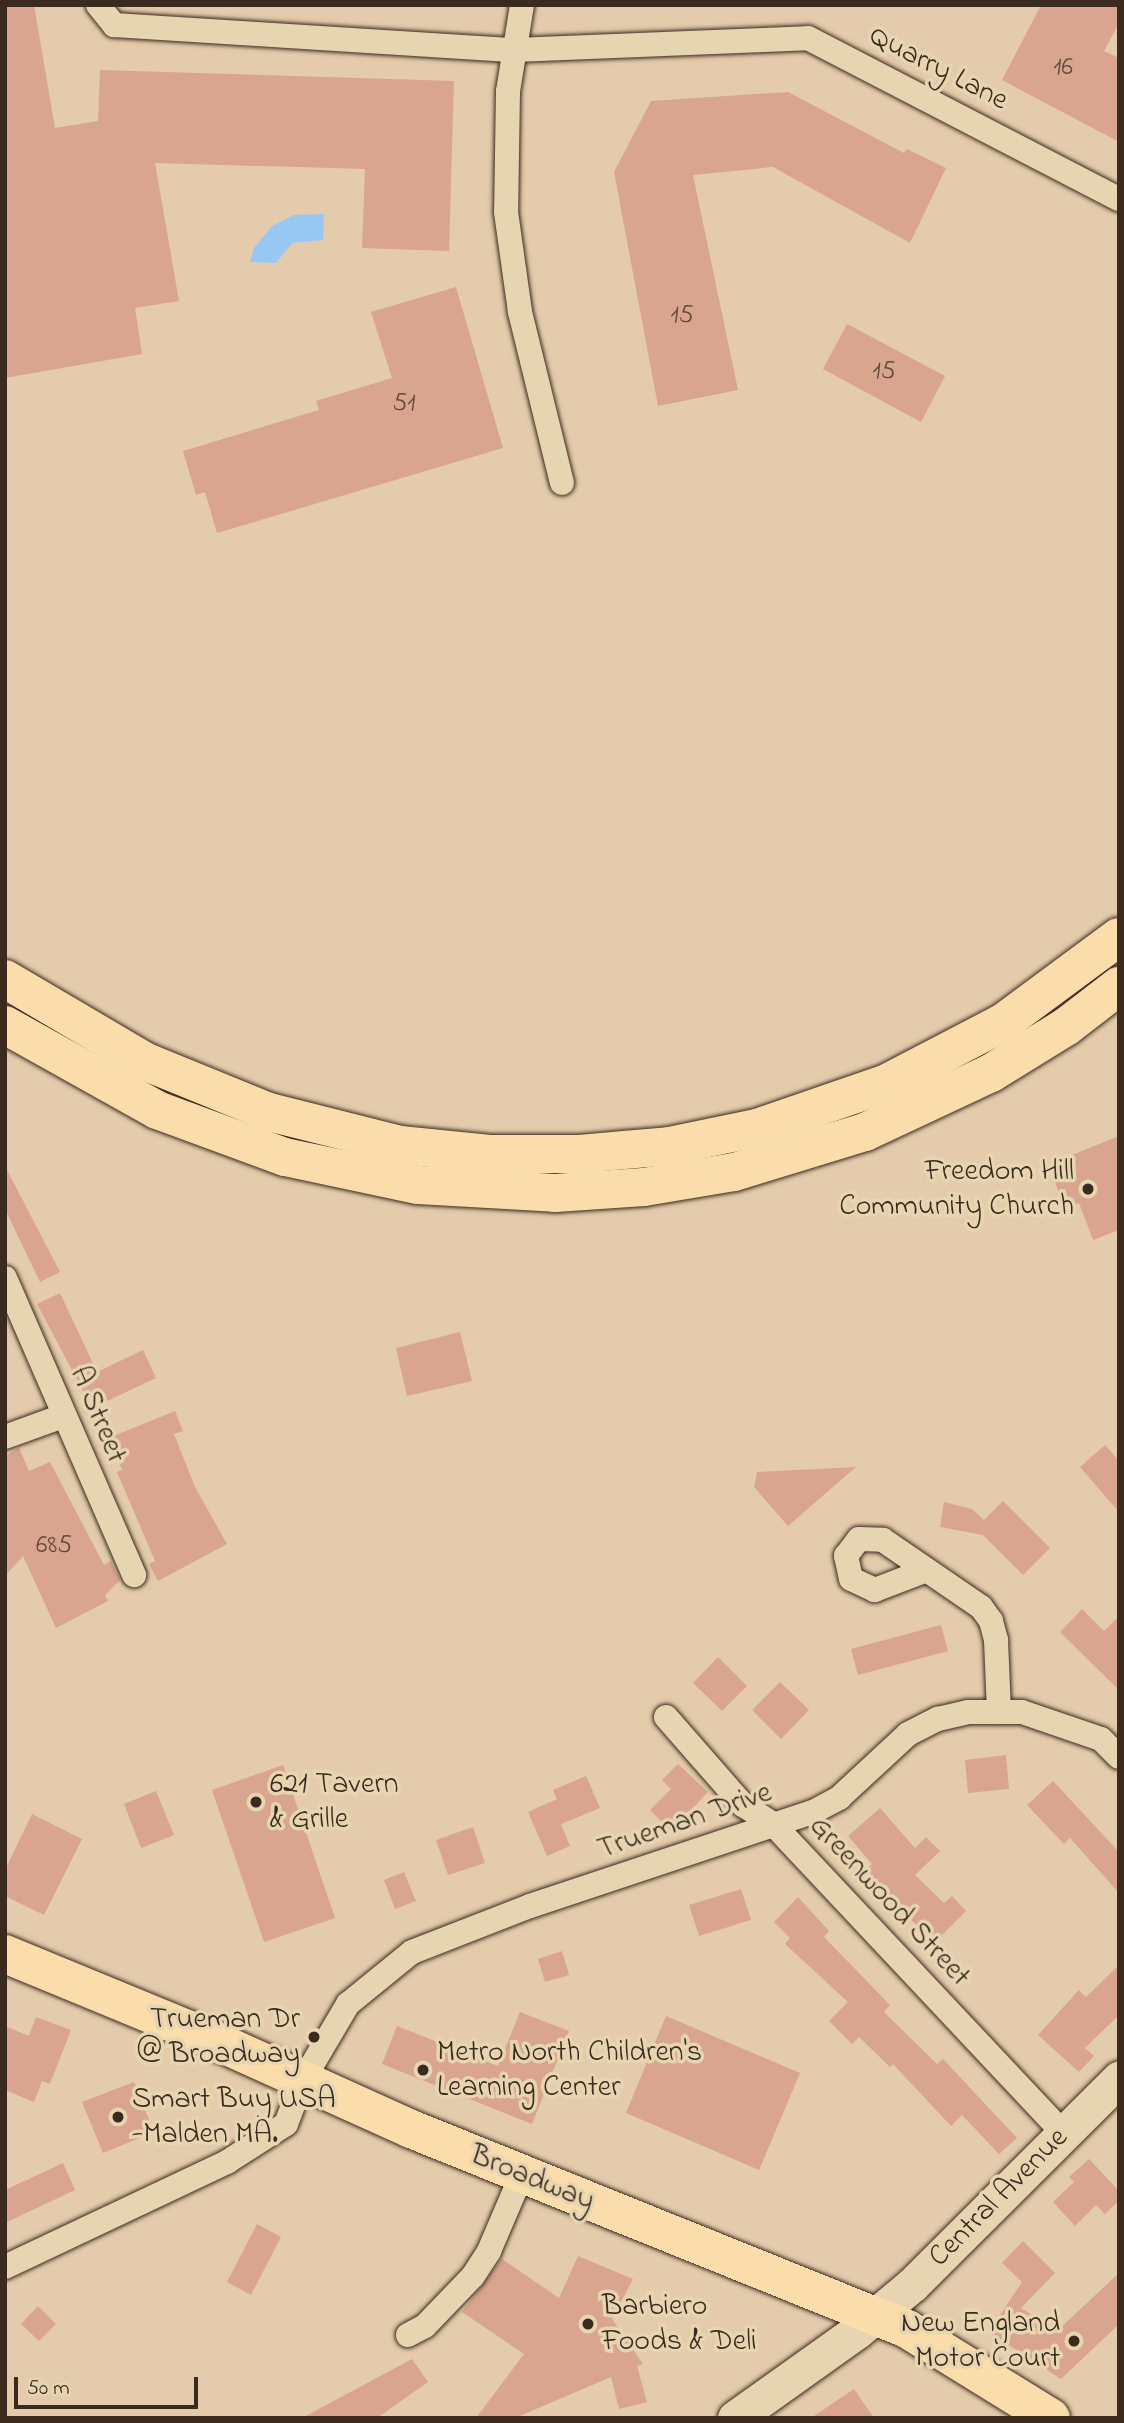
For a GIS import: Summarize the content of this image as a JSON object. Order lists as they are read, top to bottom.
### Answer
{
  "streets": {
    "main road": ["Broadway"],
    "street": [
      "Quarry Lane",
      "A Street",
      "Trueman Drive",
      "Greenwood Street",
      "Central Avenue"
    ]
  },
  "crossings": [
    ["Trueman Drive", "Greenwood Street"],
    ["Trueman Drive", "Broadway"],
    ["Greenwood Street", "Central Avenue"],
    ["Broadway", "Central Avenue"]
  ],
  "places": [
    "Freedom Hill Community Church",
    "621 Tavern & Grille",
    "Trueman Dr @ Broadway",
    "Metro North Children's Learning Center",
    "Smart Buy USA -Malden MA.",
    "Barbiero Foods & Deli",
    "New England Motor Court"
  ],
  "house_numbers": [
    "16",
    "15",
    "15",
    "51",
    "685"
  ],
  "scale_bar": "50 m"
}
